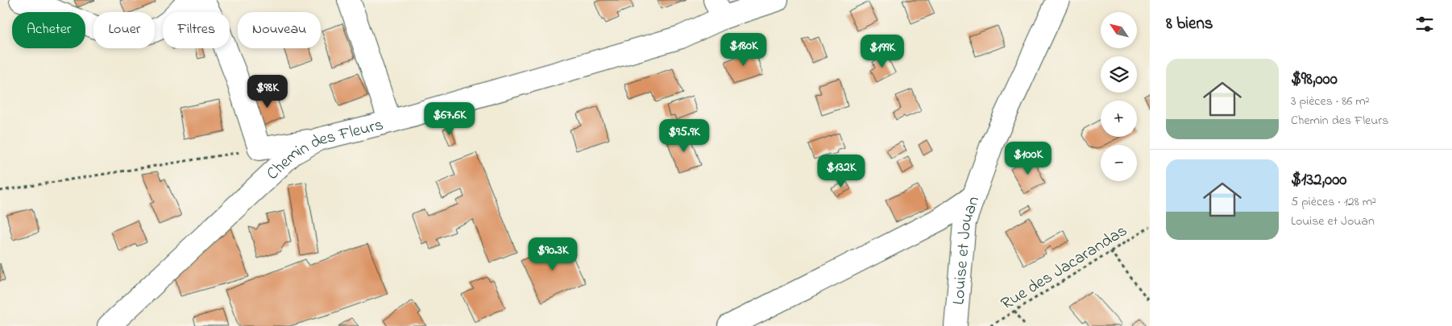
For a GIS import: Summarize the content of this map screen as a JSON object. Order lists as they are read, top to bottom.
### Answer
{
  "streets": {
    "street": ["Chemin des Fleurs", "Louise et Jouan"],
    "path": ["Rue des Jacarandas"]
  },
  "north": "top left",
  "page": {
    "heading": "8 biens",
    "map_buttons": ["+", "−"],
    "chip": [
      "Acheter",
      "Louer",
      "Filtres",
      "Nouveau"
    ],
    "price": [
      "$180K",
      "$199K",
      "$98K",
      "$67.6K",
      "$95.9K",
      "$100K",
      "$132K",
      "$90.3K"
    ],
    "list": [
      {
        "name": "$98,000",
        "note": "3 pièces · 86 m² · Chemin des Fleurs"
      },
      {
        "name": "$132,000",
        "note": "5 pièces · 128 m² · Louise et Jouan"
      }
    ]
  }
}
